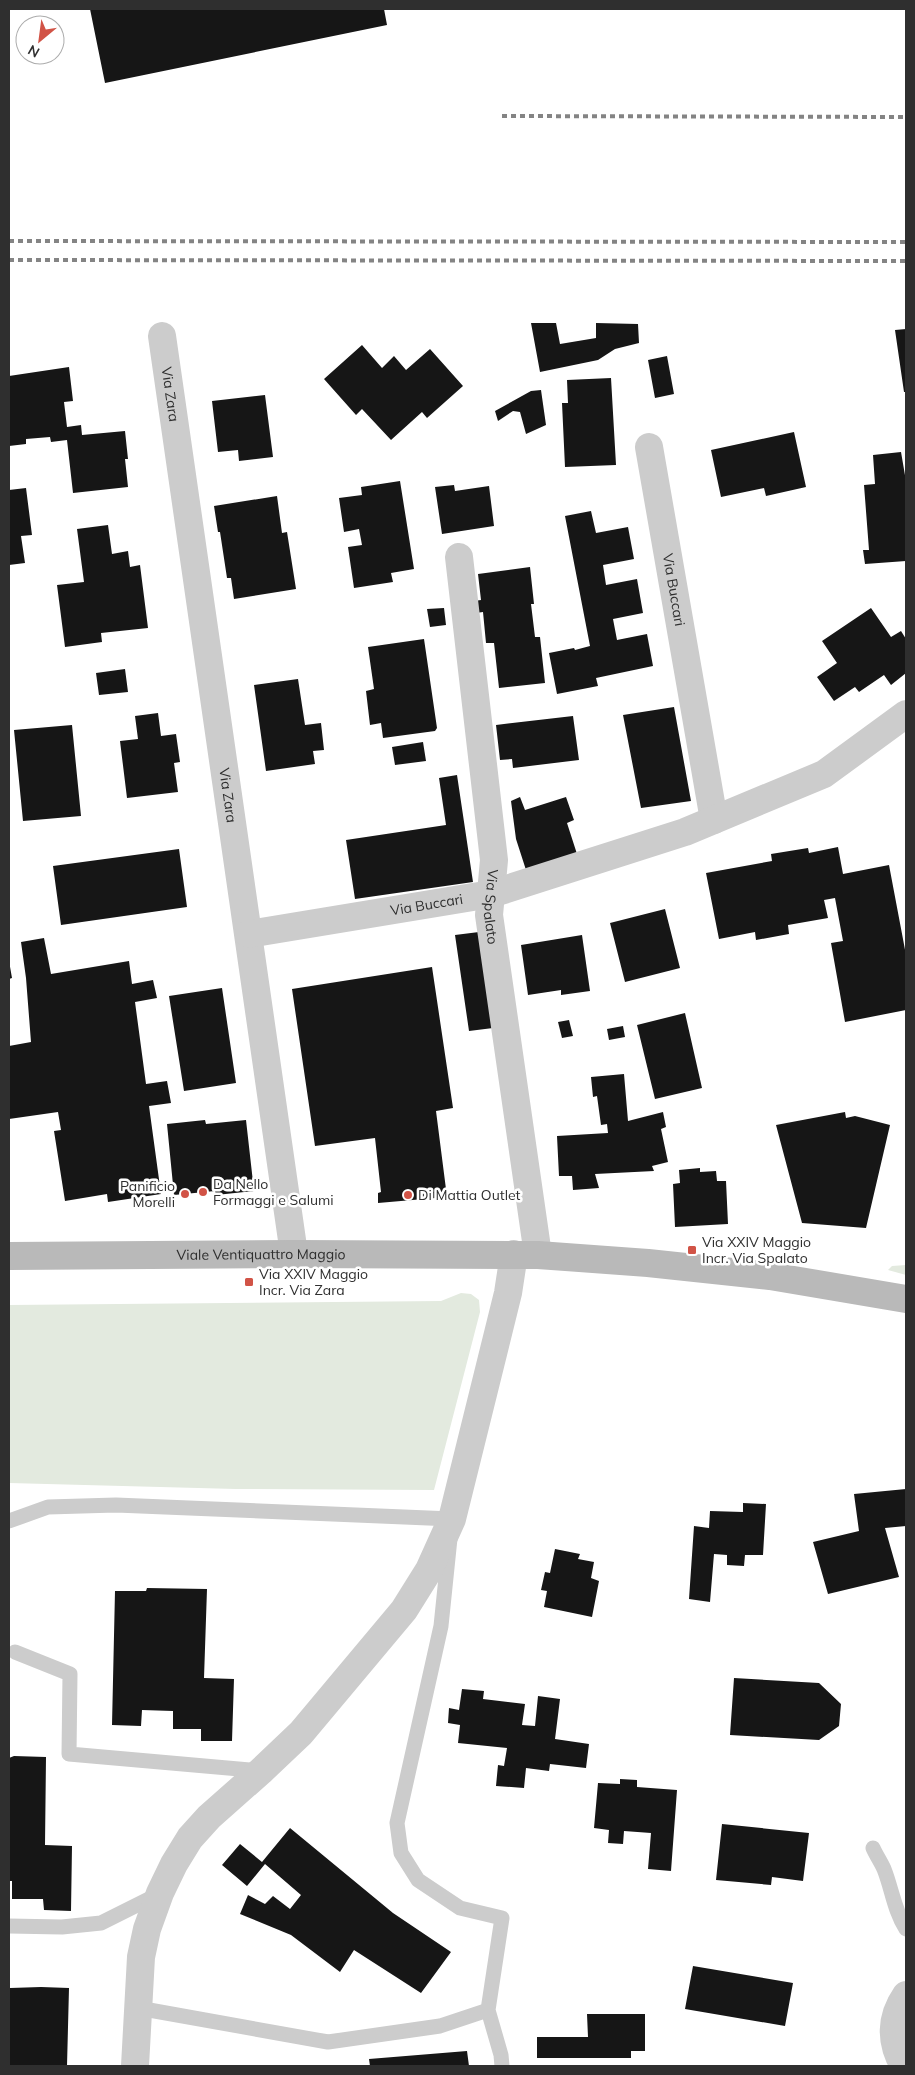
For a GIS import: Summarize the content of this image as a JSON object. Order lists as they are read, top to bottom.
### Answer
{
  "streets": {
    "street": [
      "Via Zara",
      "Via Buccari",
      "Via Spalato",
      "Viale Ventiquattro Maggio"
    ]
  },
  "crossings": [
    ["Via Zara", "Via Buccari"],
    ["Via Zara", "Viale Ventiquattro Maggio"],
    ["Via Buccari", "Via Spalato"],
    ["Via Spalato", "Viale Ventiquattro Maggio"]
  ],
  "places": {
    "other": ["Da Nello Formaggi e Salumi", "Panificio Morelli", "Di Mattia Outlet"],
    "transit": ["Via XXIV Maggio Incr. Via Spalato", "Via XXIV Maggio Incr. Via Zara"]
  },
  "north": "bottom left"
}
